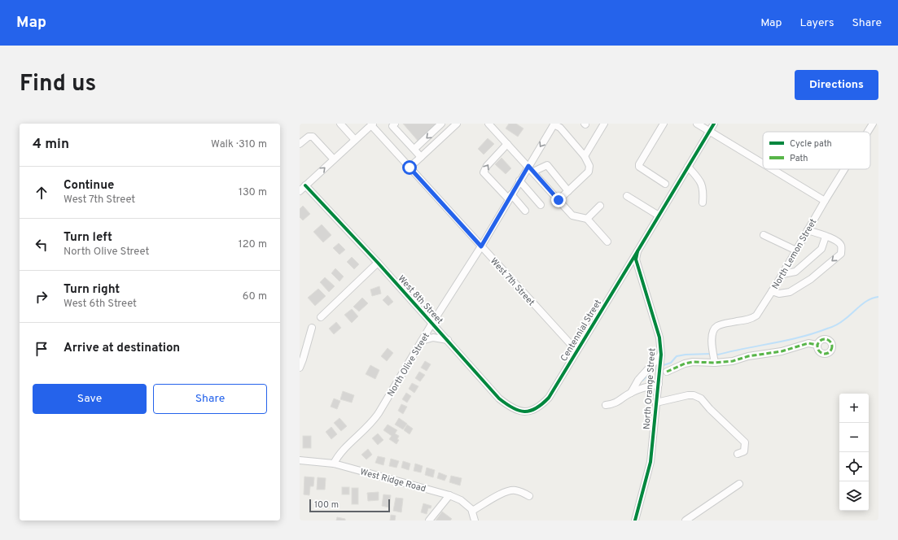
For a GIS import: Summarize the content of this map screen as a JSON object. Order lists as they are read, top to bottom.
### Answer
{
  "streets": {
    "street": [
      "North Lemon Street",
      "West 7th Street",
      "West 8th Street",
      "Centennial Street",
      "North Olive Street",
      "North Orange Street",
      "West Ridge Road"
    ]
  },
  "crossings": [
    ["West 7th Street", "Centennial Street"],
    ["West 7th Street", "North Olive Street"],
    ["West 8th Street", "Centennial Street"],
    ["West 8th Street", "North Olive Street"],
    ["Centennial Street", "North Orange Street"],
    ["North Olive Street", "West Ridge Road"]
  ],
  "legend": ["Cycle path", "Path"],
  "scale_bar": "100 m",
  "page": {
    "header": "Map",
    "nav": ["Map", "Layers", "Share"],
    "title": "Find us",
    "buttons": [
      "Directions",
      ["Save", "Share"]
    ],
    "heading": ["4 min", "Walk · 310 m"],
    "list": [
      ["Continue", "West 7th Street", "130 m"],
      ["Turn left", "North Olive Street", "120 m"],
      ["Turn right", "West 6th Street", "60 m"],
      "Arrive at destination"
    ],
    "map_buttons": ["+", "−"],
    "scale": "100 m"
  }
}
